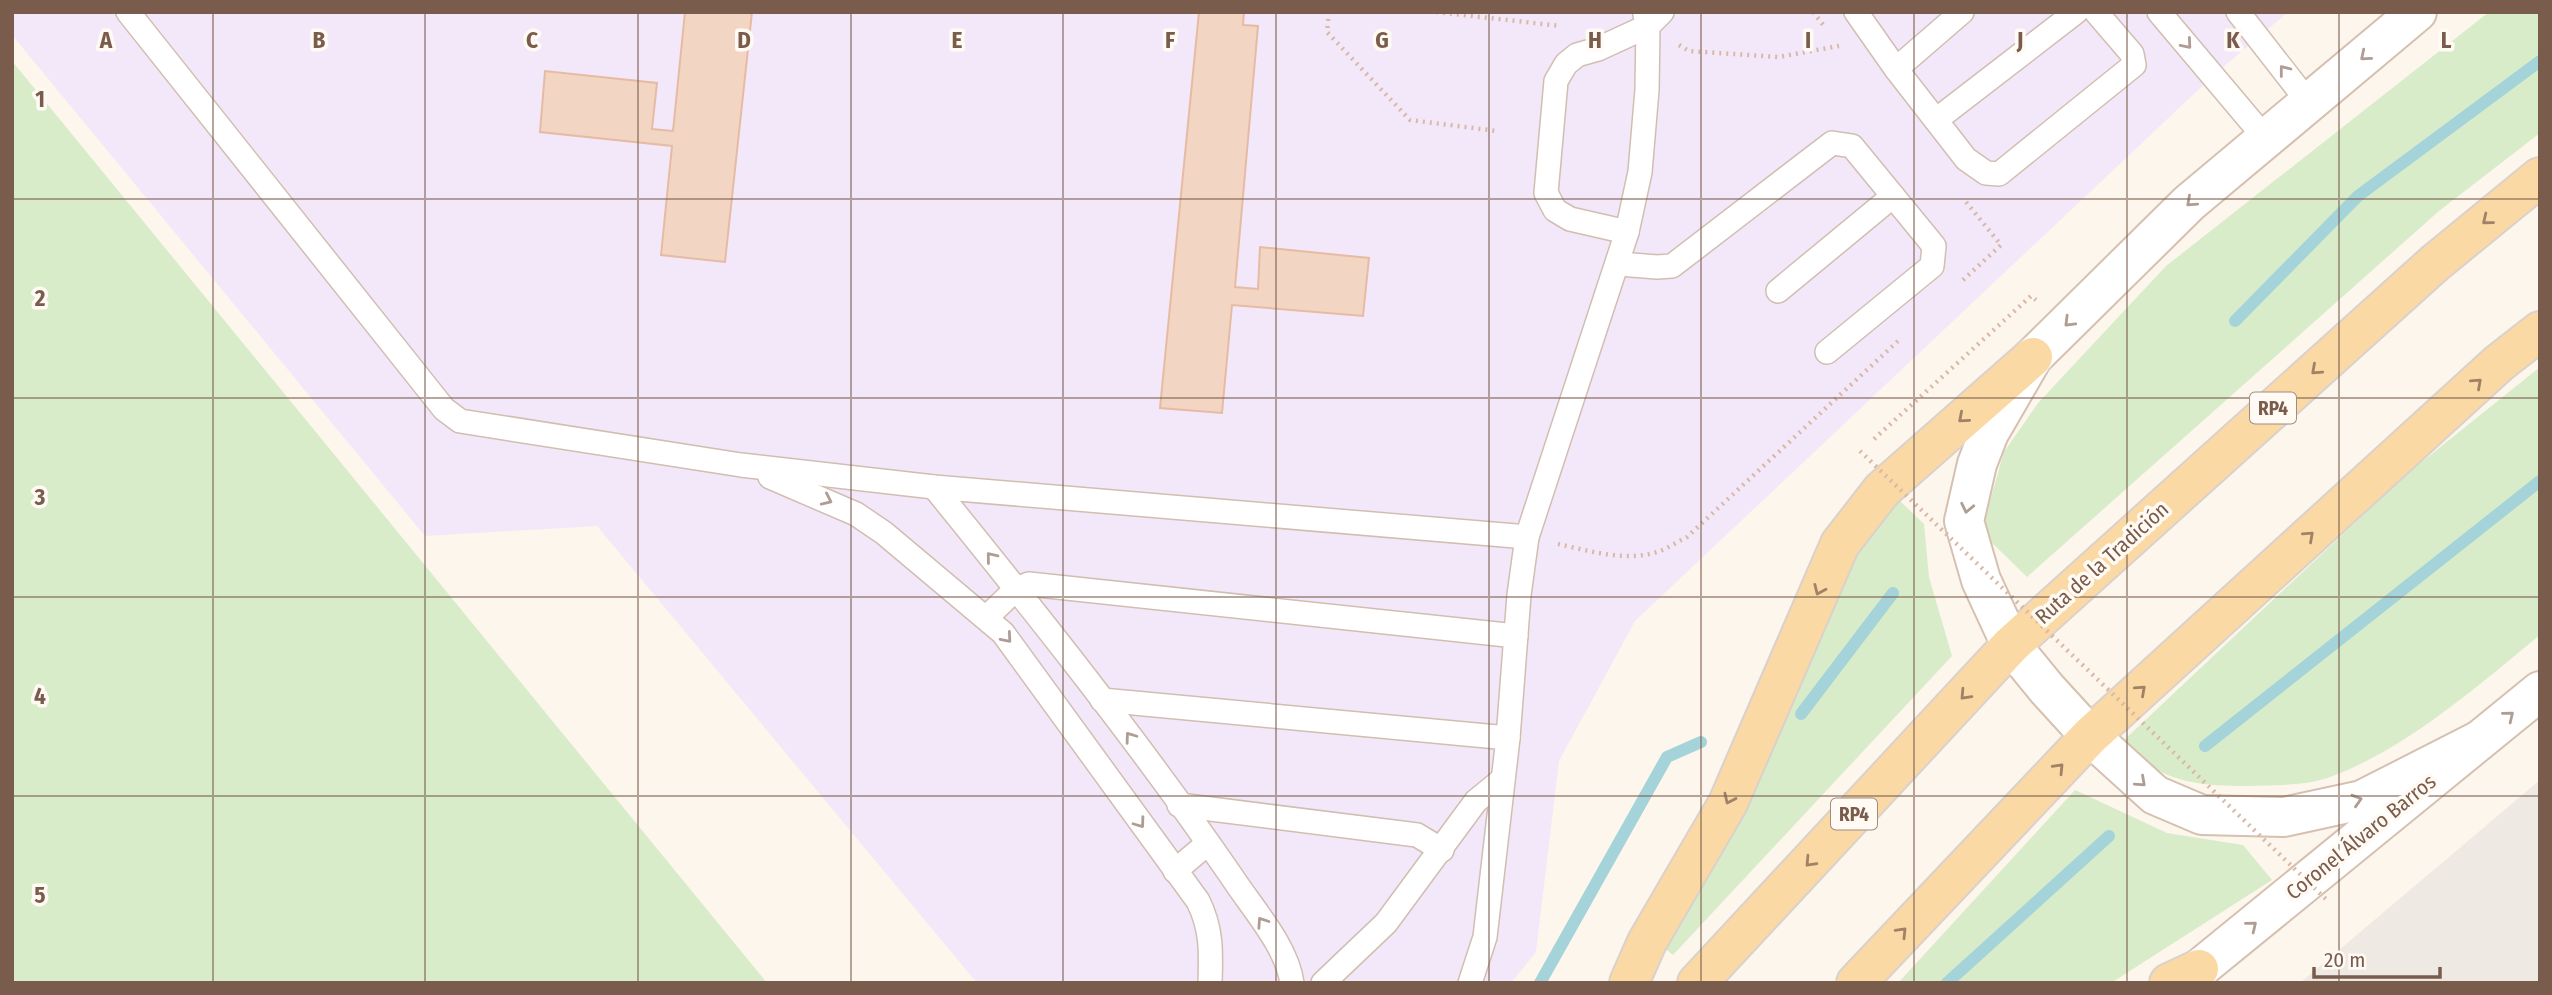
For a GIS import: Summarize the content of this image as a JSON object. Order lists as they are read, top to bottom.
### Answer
{
  "streets": {
    "main road": ["RP4", "Ruta de la Tradición", "Coronel Álvaro Barros"]
  },
  "scale_bar": "20 m",
  "grid": {
    "columns": [
      "A",
      "B",
      "C",
      "D",
      "E",
      "F",
      "G",
      "H",
      "I",
      "J",
      "K",
      "L"
    ],
    "rows": [
      "1",
      "2",
      "3",
      "4",
      "5"
    ]
  }
}
